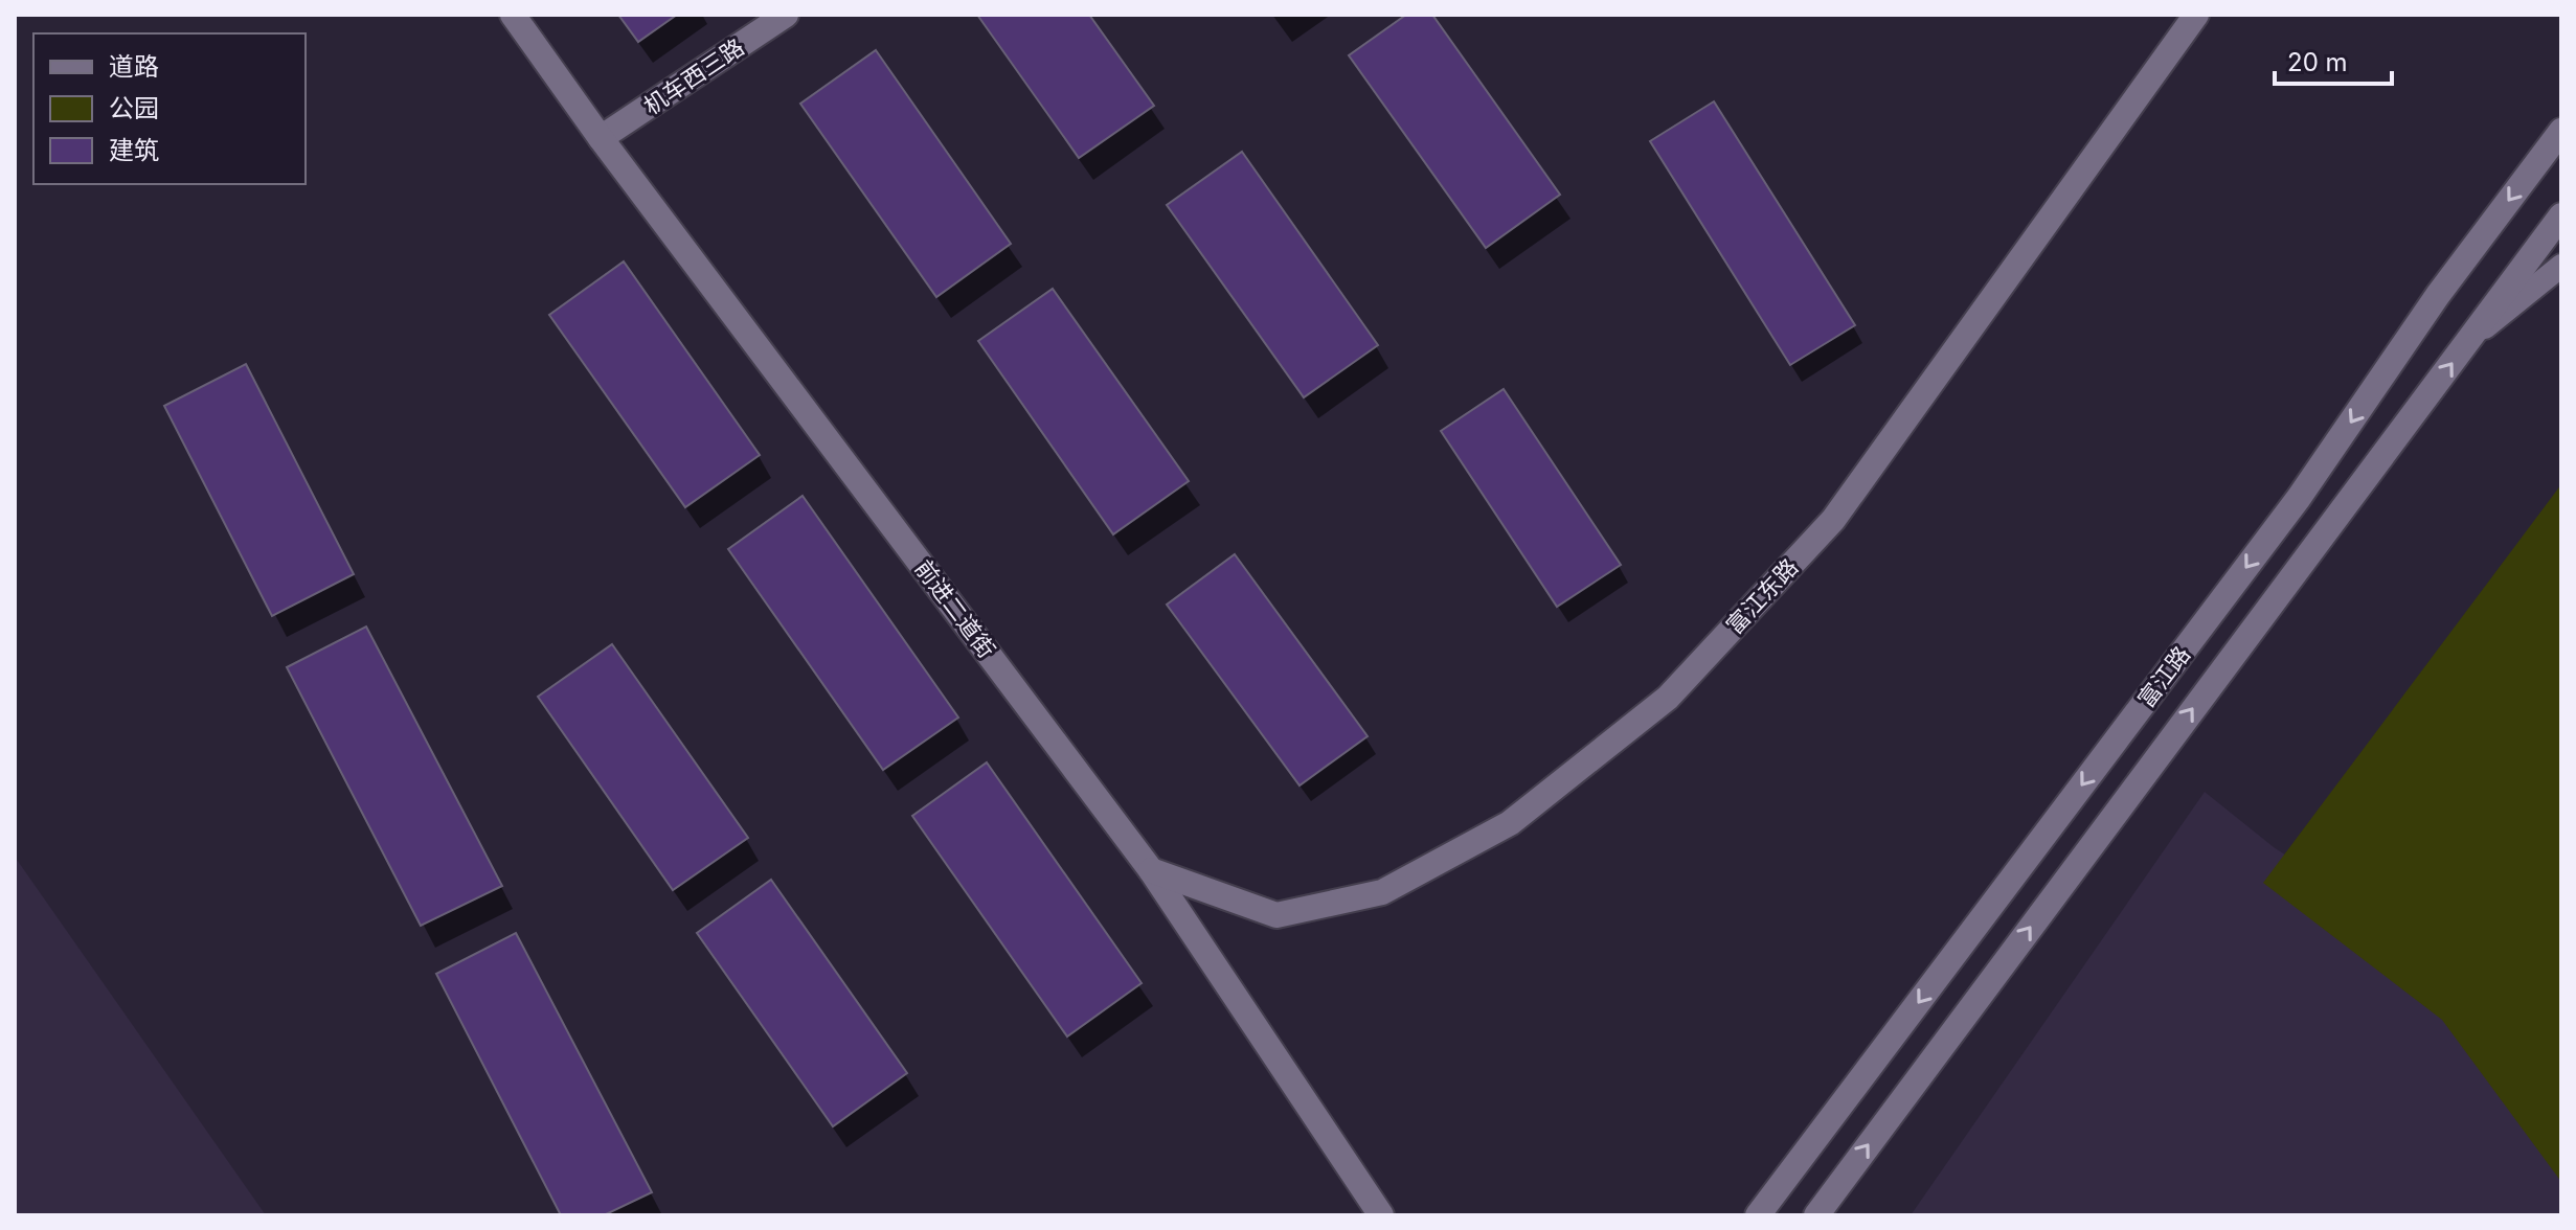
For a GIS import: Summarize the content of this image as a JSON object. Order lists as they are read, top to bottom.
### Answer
{
  "streets": {
    "street": [
      "机车西三路",
      "富江东路",
      "前进二道街",
      "富江路"
    ]
  },
  "crossings": [
    ["机车西三路", "前进二道街"],
    ["富江东路", "前进二道街"]
  ],
  "legend": ["道路", "公园", "建筑"],
  "scale_bar": "20 m"
}
